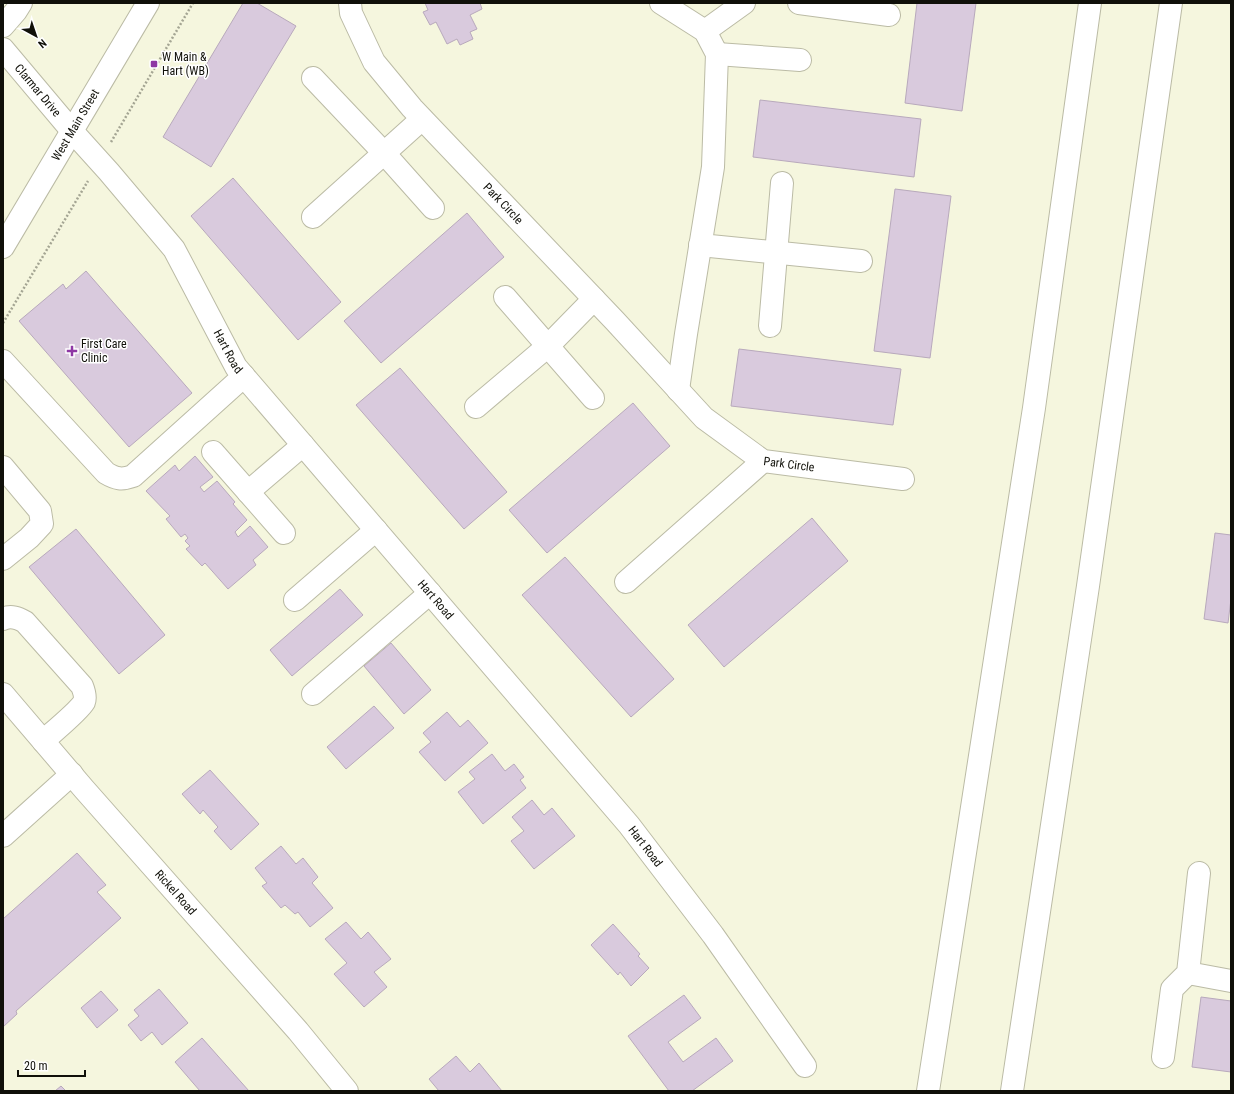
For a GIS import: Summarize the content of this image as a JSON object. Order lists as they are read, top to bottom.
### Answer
{
  "streets": {
    "main road": [
      "Clarmar Drive",
      "West Main Street",
      "Park Circle",
      "Hart Road",
      "Rickel Road"
    ]
  },
  "crossings": [
    ["Clarmar Drive", "West Main Street"],
    ["Clarmar Drive", "Hart Road"],
    ["West Main Street", "Hart Road"]
  ],
  "places": {
    "transit": ["W Main & Hart (WB)"],
    "health": ["First Care Clinic"]
  },
  "scale_bar": "20 m",
  "north": "bottom right"
}
